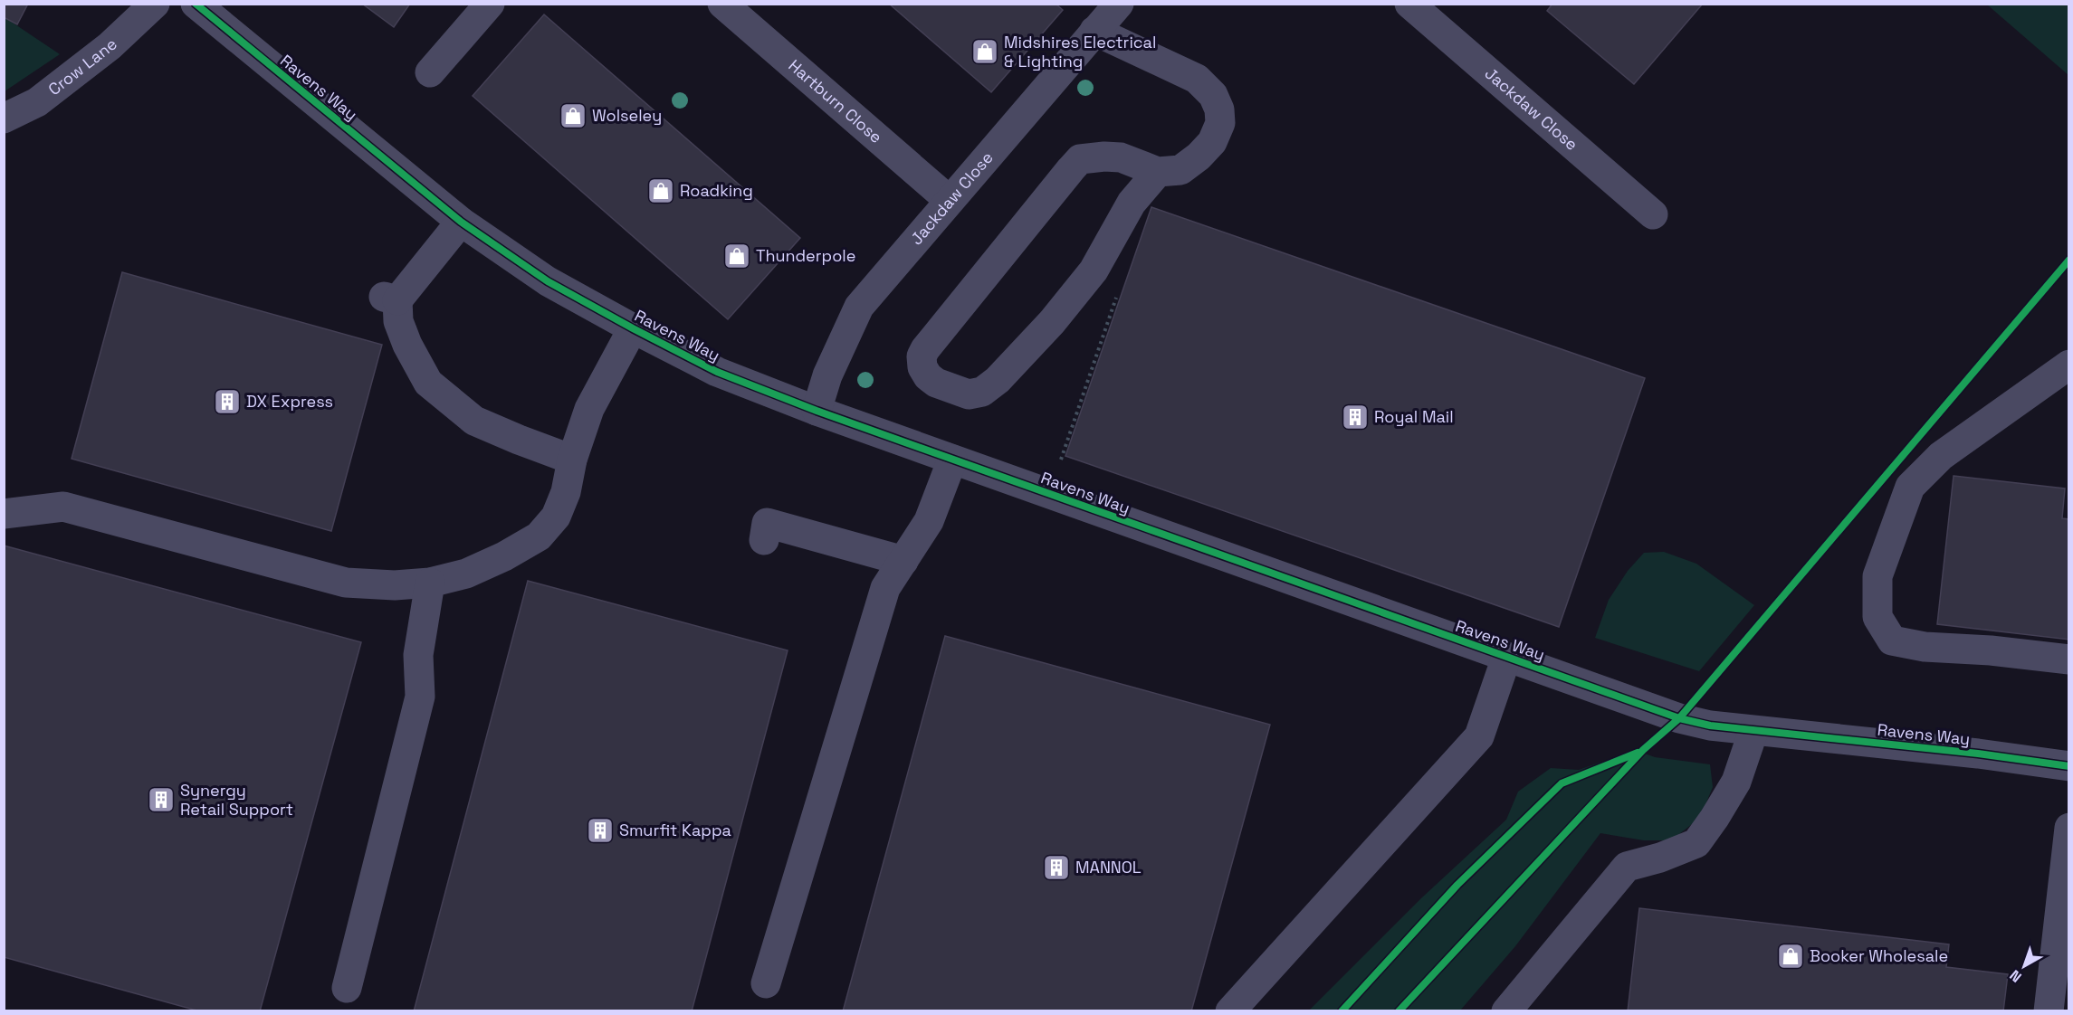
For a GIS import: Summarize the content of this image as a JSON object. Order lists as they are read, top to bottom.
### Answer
{
  "streets": {
    "street": [
      "Crow Lane",
      "Ravens Way",
      "Hartburn Close",
      "Jackdaw Close"
    ]
  },
  "crossings": [
    ["Ravens Way", "Jackdaw Close"],
    ["Hartburn Close", "Jackdaw Close"]
  ],
  "places": {
    "shop": [
      "Midshires Electrical & Lighting",
      "Wolseley",
      "Roadking",
      "Thunderpole",
      "Booker Wholesale"
    ],
    "building": [
      "DX Express",
      "Royal Mail",
      "Synergy Retail Support",
      "Smurfit Kappa",
      "MANNOL"
    ]
  },
  "north": "bottom left"
}
